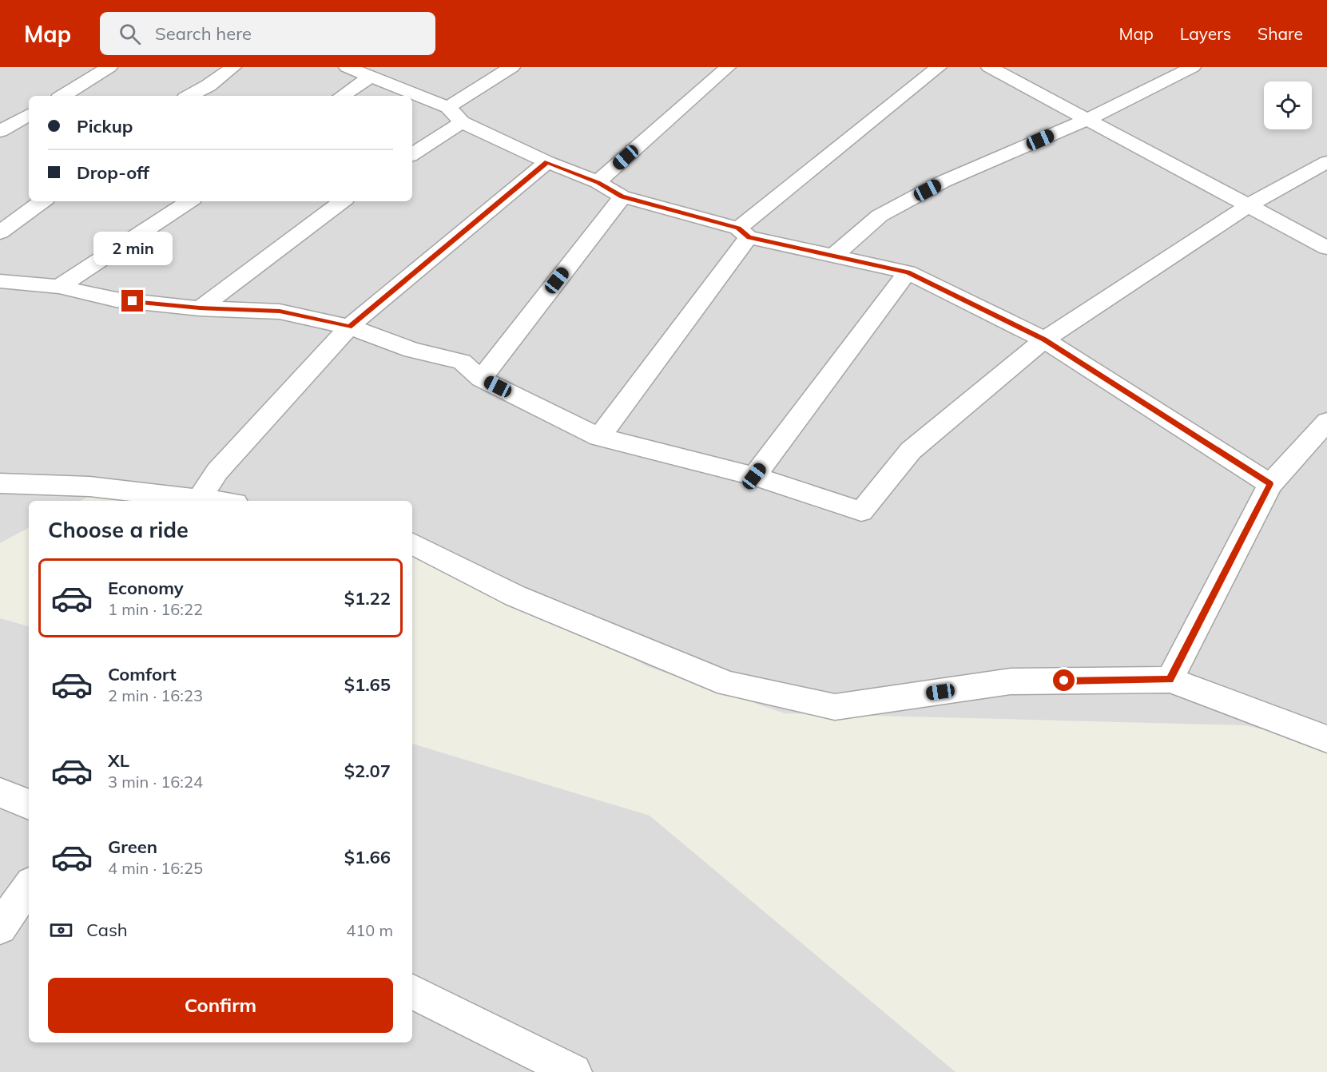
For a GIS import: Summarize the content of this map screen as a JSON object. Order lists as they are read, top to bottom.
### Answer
{
  "page": {
    "header": "Map",
    "search": "Search here",
    "nav": ["Map", "Layers", "Share"],
    "banner": ["Pickup", "Drop-off"],
    "bubble": "2 min",
    "heading": "Choose a ride",
    "list": [
      {
        "name": "Economy",
        "note": "1 min · 16:22",
        "value": "$1.22"
      },
      {
        "name": "Comfort",
        "note": "2 min · 16:23",
        "value": "$1.65"
      },
      {
        "name": "XL",
        "note": "3 min · 16:24",
        "value": "$2.07"
      },
      {
        "name": "Green",
        "note": "4 min · 16:25",
        "value": "$1.66"
      }
    ],
    "pay": ["Cash", "410 m"],
    "buttons": "Confirm"
  }
}
